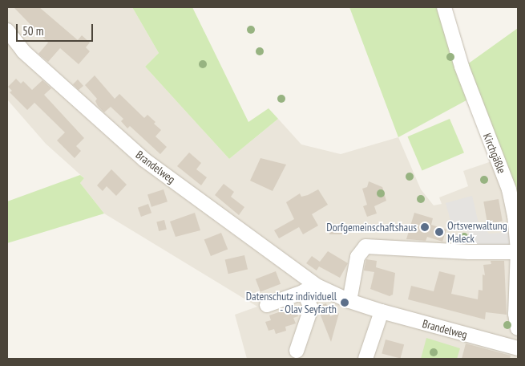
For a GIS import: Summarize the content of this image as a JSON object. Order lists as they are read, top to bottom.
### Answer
{
  "streets": {
    "street": ["Kirchgäßle", "Brandelweg"]
  },
  "places": ["Dorfgemeinschaftshaus", "Ortsverwaltung Maleck", "Datenschutz individuell - Olav Seyfarth"],
  "scale_bar": "50 m"
}
